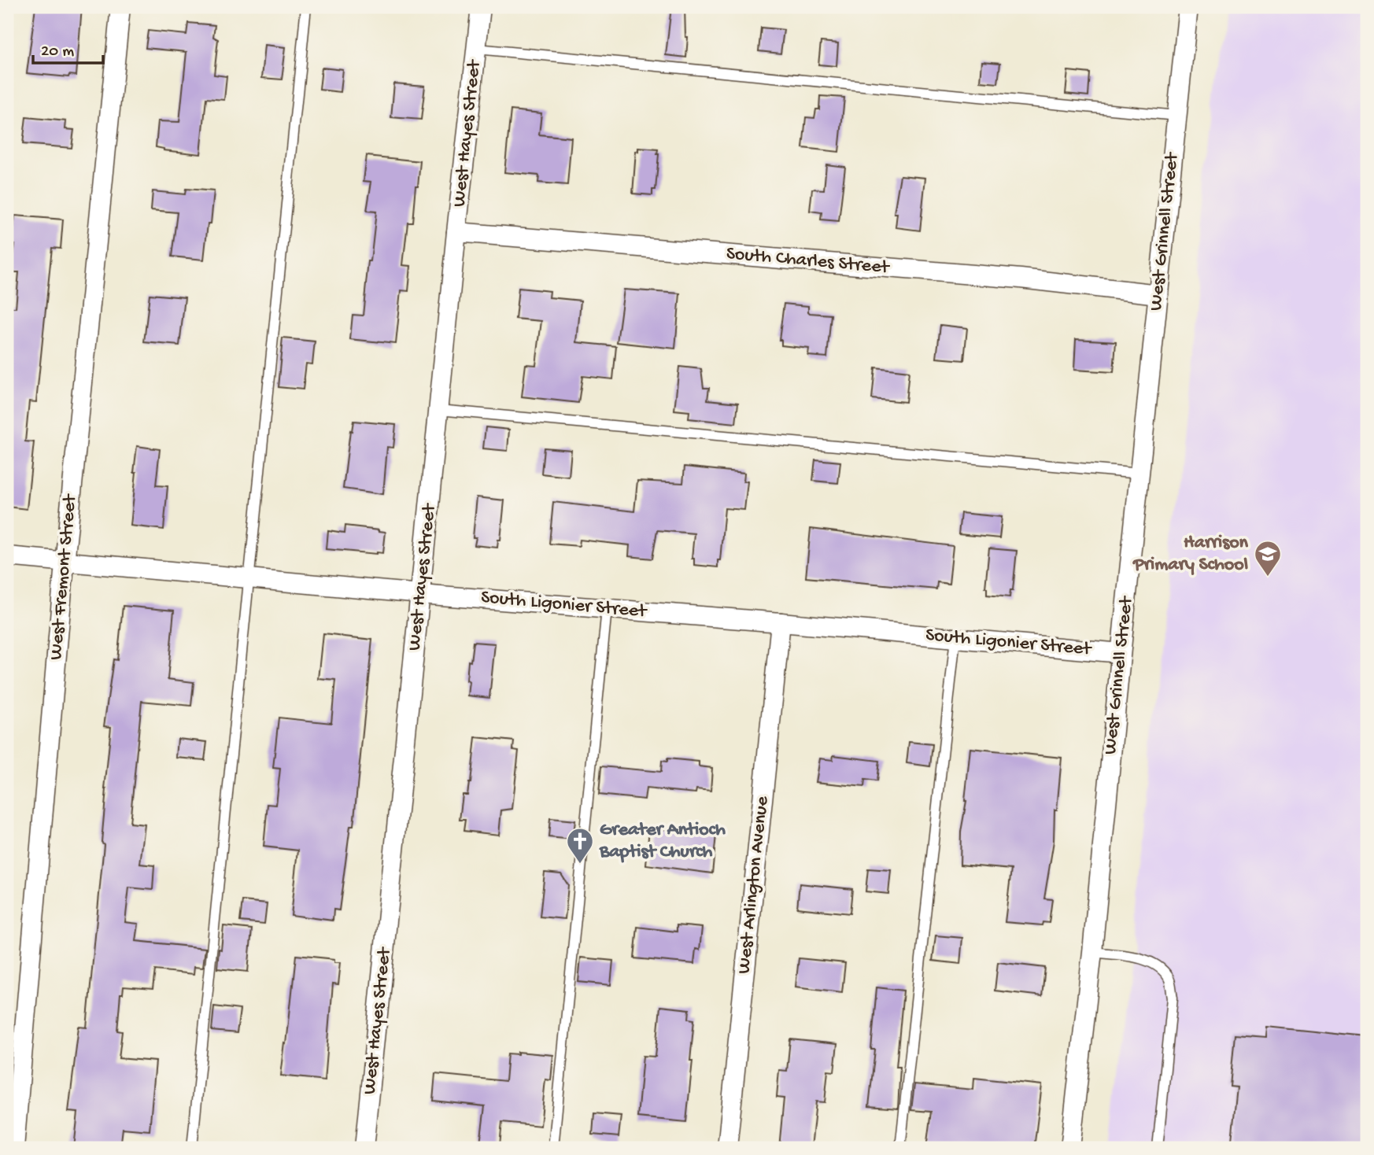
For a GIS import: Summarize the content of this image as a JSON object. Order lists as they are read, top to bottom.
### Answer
{
  "streets": {
    "street": [
      "West Hayes Street",
      "West Grinnell Street",
      "South Charles Street",
      "West Fremont Street",
      "South Ligonier Street",
      "West Arlington Avenue"
    ]
  },
  "crossings": [
    ["West Hayes Street", "South Charles Street"],
    ["West Hayes Street", "South Ligonier Street"],
    ["West Grinnell Street", "South Charles Street"],
    ["West Grinnell Street", "South Ligonier Street"],
    ["West Fremont Street", "South Ligonier Street"],
    ["South Ligonier Street", "West Arlington Avenue"]
  ],
  "places": {
    "school or university": ["Harrison Primary School"],
    "church": ["Greater Antioch Baptist Church"]
  },
  "scale_bar": "20 m"
}
